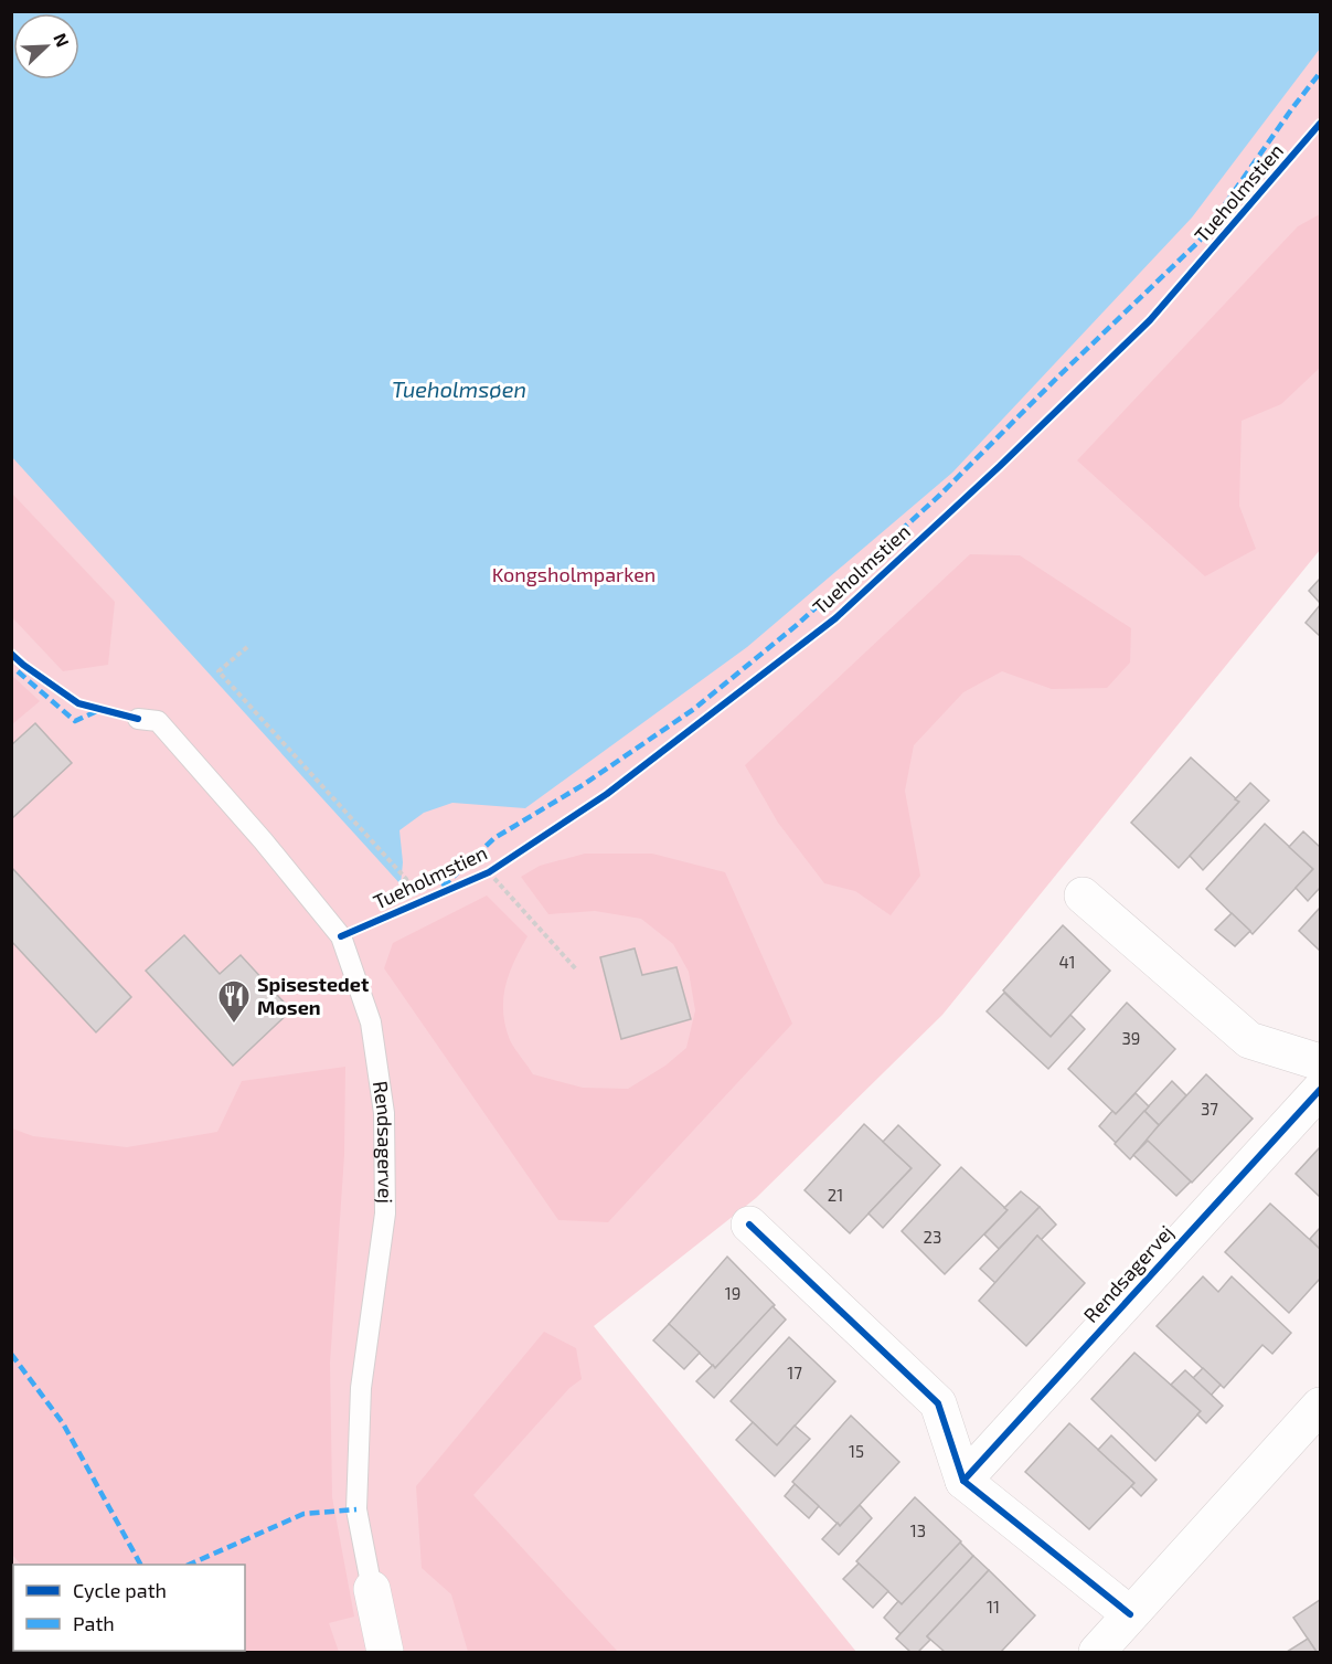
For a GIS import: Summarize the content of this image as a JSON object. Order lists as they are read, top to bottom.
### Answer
{
  "streets": {
    "street": ["Rendsagervej"],
    "cycle path": ["Tueholmstien"]
  },
  "water": ["Tueholmsøen"],
  "parks": ["Kongsholmparken"],
  "places": {
    "restaurant": ["Spisestedet Mosen"]
  },
  "house_numbers": [
    "41",
    "39",
    "37",
    "21",
    "23",
    "19",
    "17",
    "15",
    "13",
    "11"
  ],
  "legend": ["Cycle path", "Path"],
  "north": "top right"
}
